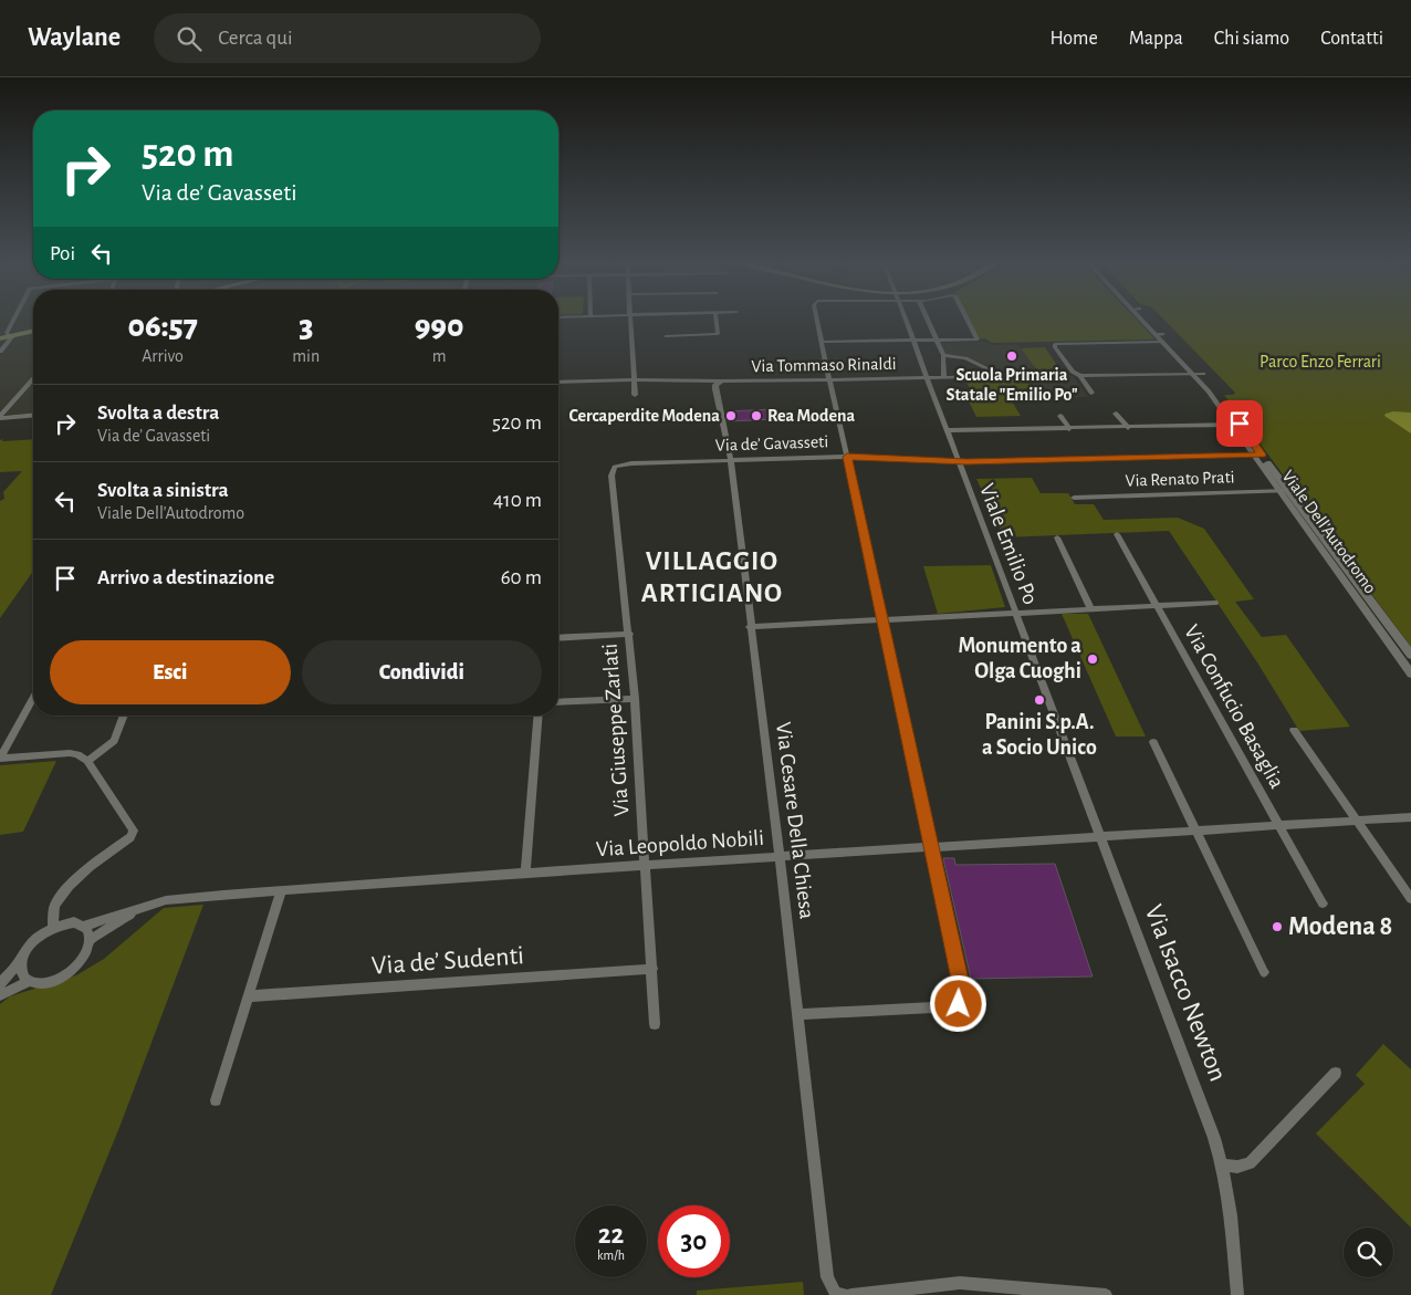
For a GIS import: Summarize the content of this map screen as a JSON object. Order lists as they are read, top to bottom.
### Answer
{
  "streets": {
    "street": [
      "Via Tommaso Rinaldi",
      "Via de’ Gavasseti",
      "Via Renato Prati",
      "Viale Dell'Autodromo",
      "Viale Emilio Po",
      "Via Confucio Basaglia",
      "Via Giuseppe Zarlati",
      "Via Cesare Della Chiesa",
      "Via Leopoldo Nobili",
      "Via de’ Sudenti",
      "Via Isacco Newton"
    ]
  },
  "crossings": [
    ["Via Tommaso Rinaldi", "Viale Emilio Po"],
    ["Via Tommaso Rinaldi", "Via Cesare Della Chiesa"],
    ["Via de’ Gavasseti", "Viale Dell'Autodromo"],
    ["Via de’ Gavasseti", "Viale Emilio Po"],
    ["Via de’ Gavasseti", "Via Giuseppe Zarlati"],
    ["Via de’ Gavasseti", "Via Cesare Della Chiesa"],
    ["Via Renato Prati", "Viale Dell'Autodromo"],
    ["Viale Emilio Po", "Via Leopoldo Nobili"],
    ["Viale Emilio Po", "Via Isacco Newton"],
    ["Via Confucio Basaglia", "Via Leopoldo Nobili"],
    ["Via Giuseppe Zarlati", "Via Leopoldo Nobili"],
    ["Via Giuseppe Zarlati", "Via de’ Sudenti"],
    ["Via Cesare Della Chiesa", "Via Leopoldo Nobili"],
    ["Via Leopoldo Nobili", "Via Isacco Newton"]
  ],
  "districts": ["VILLAGGIO ARTIGIANO"],
  "parks": ["Parco Enzo Ferrari"],
  "places": [
    "Scuola Primaria Statale \"Emilio Po\"",
    "Cercaperdite Modena",
    "Rea Modena",
    "Monumento a Olga Cuoghi",
    "Panini S.p.A. a Socio Unico",
    "Modena 8"
  ],
  "page": {
    "header": "Waylane",
    "search": "Cerca qui",
    "nav": [
      "Home",
      "Mappa",
      "Chi siamo",
      "Contatti"
    ],
    "turn": ["520 m", "Via de’ Gavasseti"],
    "then": "Poi",
    "eta": [
      "06:57",
      "Arrivo",
      "3",
      "min",
      "990",
      "m"
    ],
    "list": [
      {
        "name": "Svolta a destra",
        "note": "Via de’ Gavasseti",
        "value": "520 m"
      },
      {
        "name": "Svolta a sinistra",
        "note": "Viale Dell'Autodromo",
        "value": "410 m"
      },
      {
        "name": "Arrivo a destinazione",
        "value": "60 m"
      }
    ],
    "buttons": ["Esci", "Condividi"],
    "speed": "22 km/h",
    "limit": "30"
  }
}
